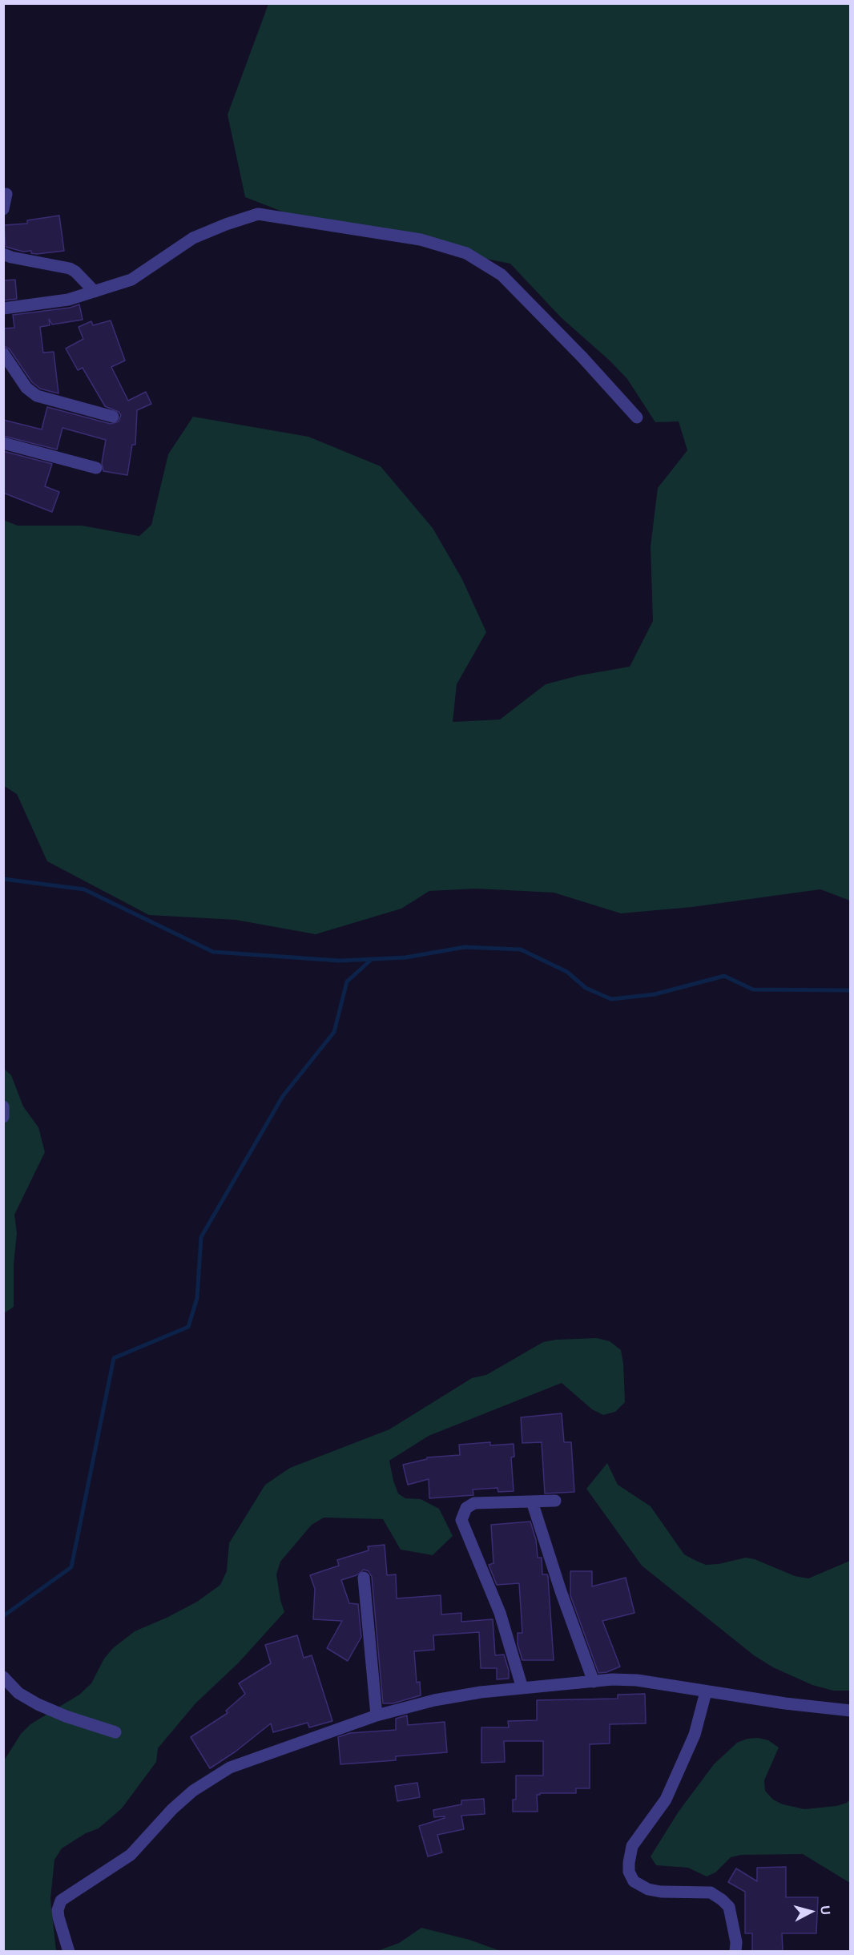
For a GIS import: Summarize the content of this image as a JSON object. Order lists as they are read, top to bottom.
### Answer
{
  "north": "right"
}
